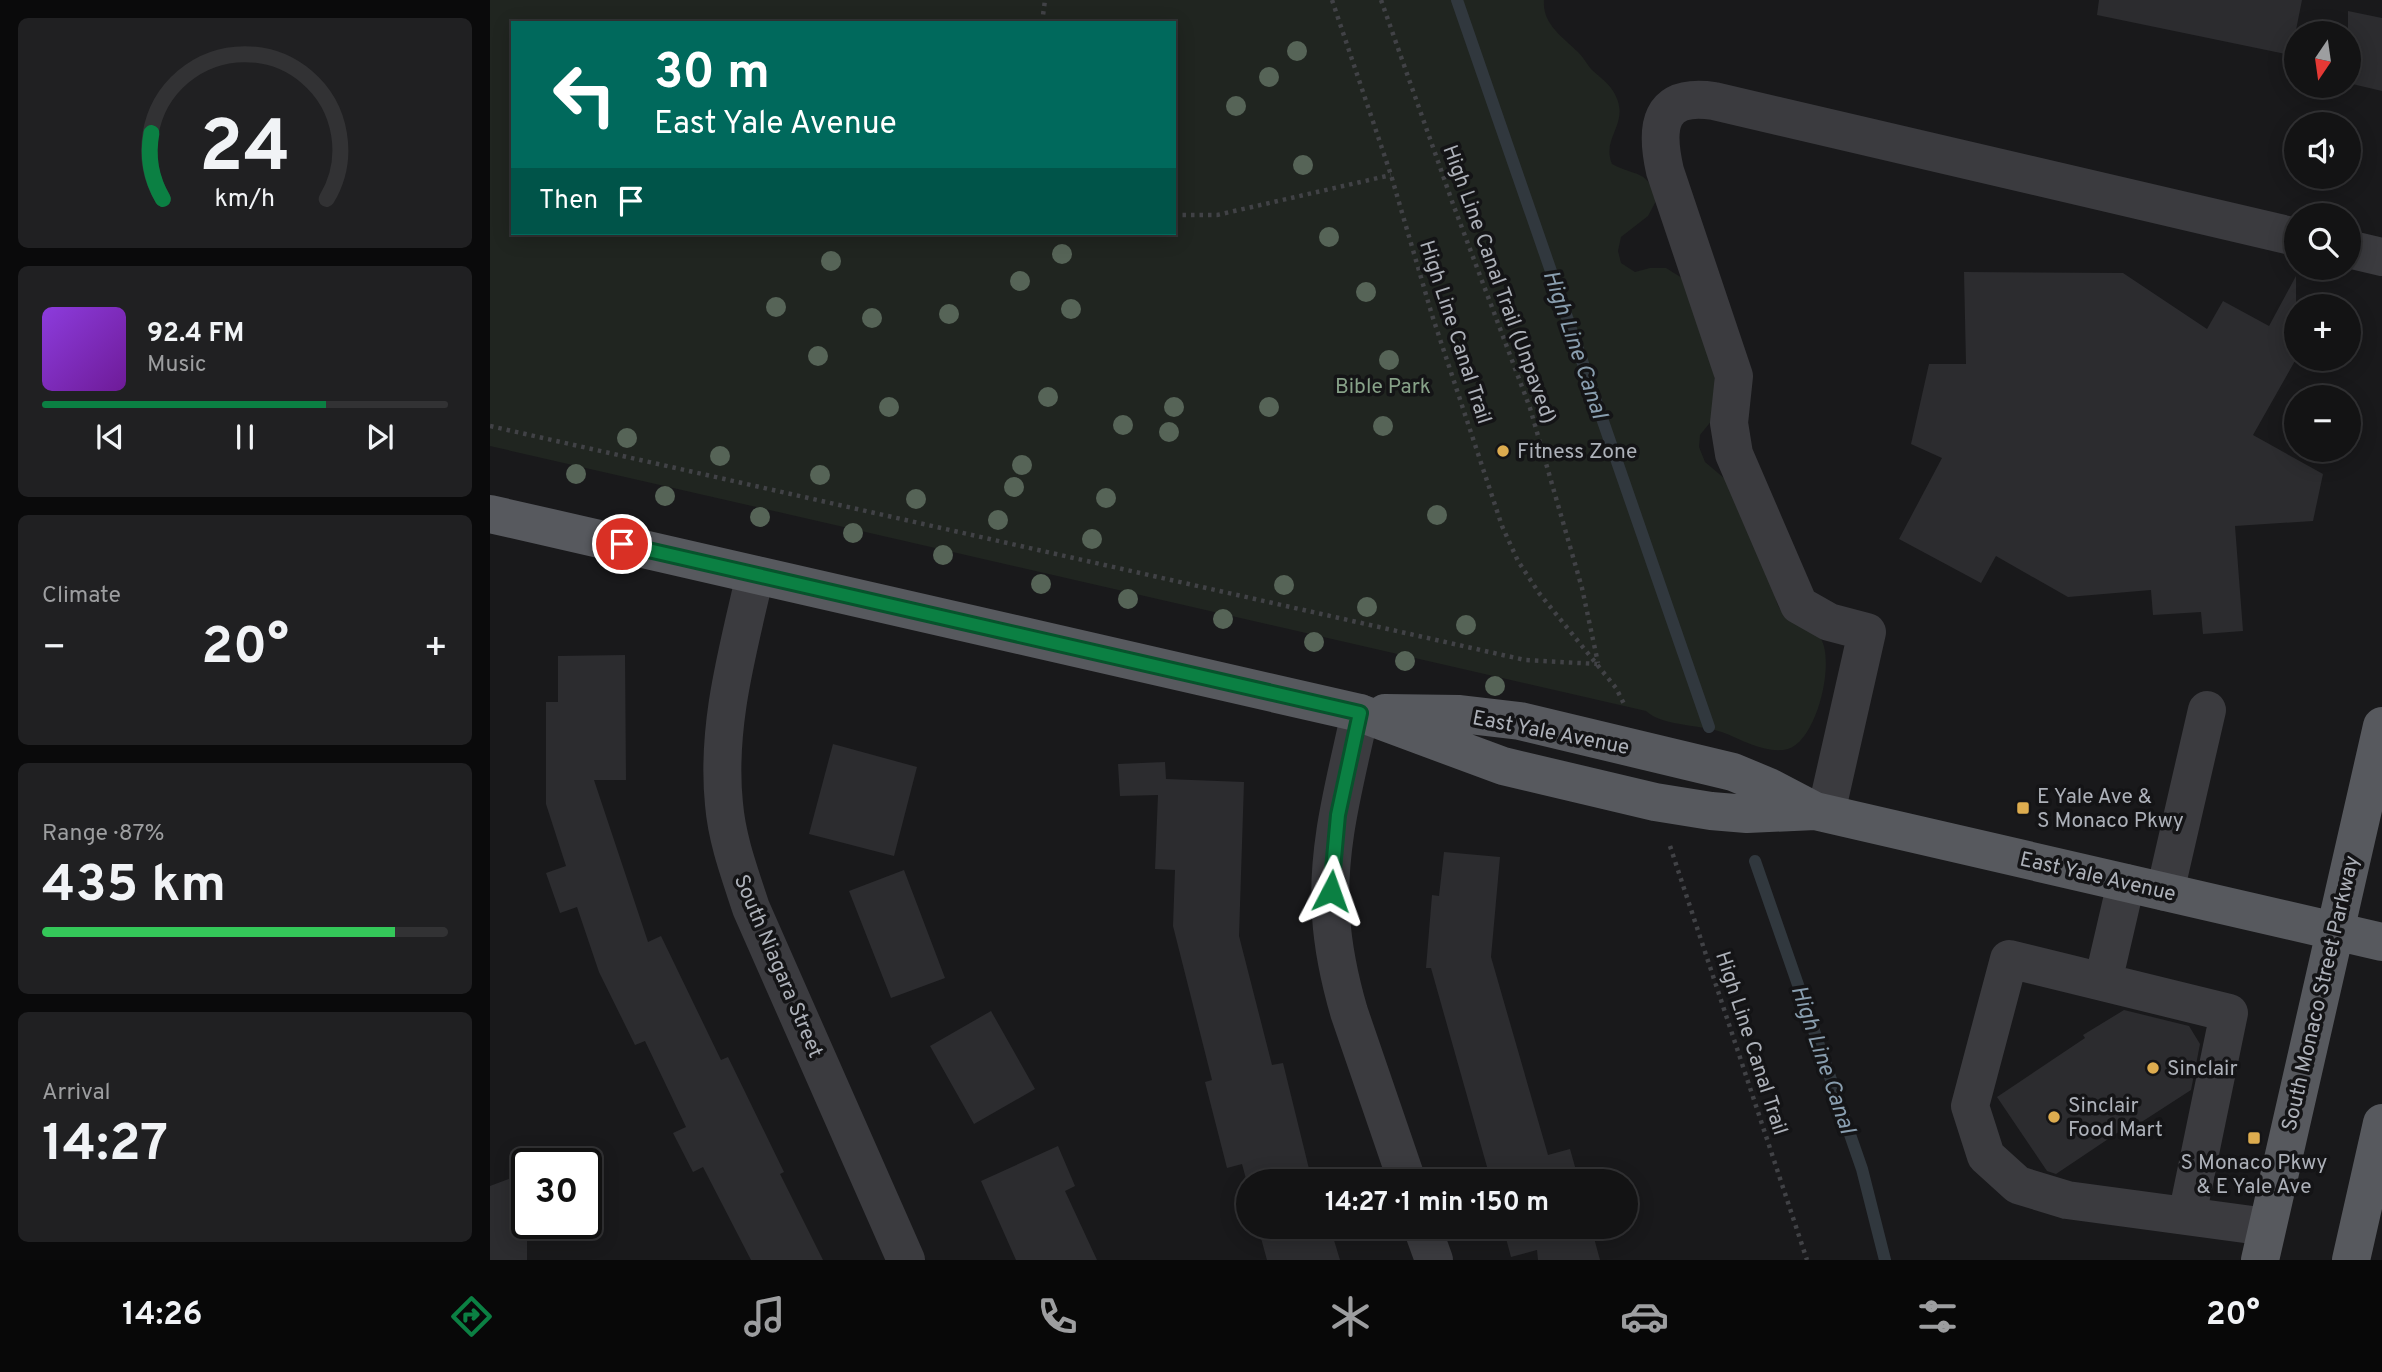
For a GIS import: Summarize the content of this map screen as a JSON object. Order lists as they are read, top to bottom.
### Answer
{
  "streets": {
    "main road": ["East Yale Avenue", "South Monaco Street Parkway"],
    "street": ["South Niagara Street"],
    "path": ["High Line Canal Trail (Unpaved)", "High Line Canal Trail"]
  },
  "crossings": [
    ["High Line Canal Trail (Unpaved)", "High Line Canal Trail"],
    ["East Yale Avenue", "South Niagara Street"],
    ["East Yale Avenue", "South Monaco Street Parkway"]
  ],
  "water": ["High Line Canal"],
  "parks": ["Bible Park"],
  "places": {
    "other": ["Fitness Zone", "Sinclair", "Sinclair Food Mart"],
    "transit": ["E Yale Ave & S Monaco Pkwy", "S Monaco Pkwy & E Yale Ave"]
  },
  "north": "bottom",
  "page": {
    "map_buttons": ["+", "−"],
    "turn": ["30 m", "East Yale Avenue"],
    "then": "Then",
    "song": ["92.4 FM", "Music"],
    "tile": [
      "Climate",
      ["Range · 87%", "435 km"],
      ["Arrival", "14:27"]
    ],
    "heat": ["−", "20°", "+"],
    "limit": "30",
    "trip": "14:27 · 1 min · 150 m",
    "tabs": ["14:26", "20°"],
    "gauge": ["24", "km/h"]
  }
}
